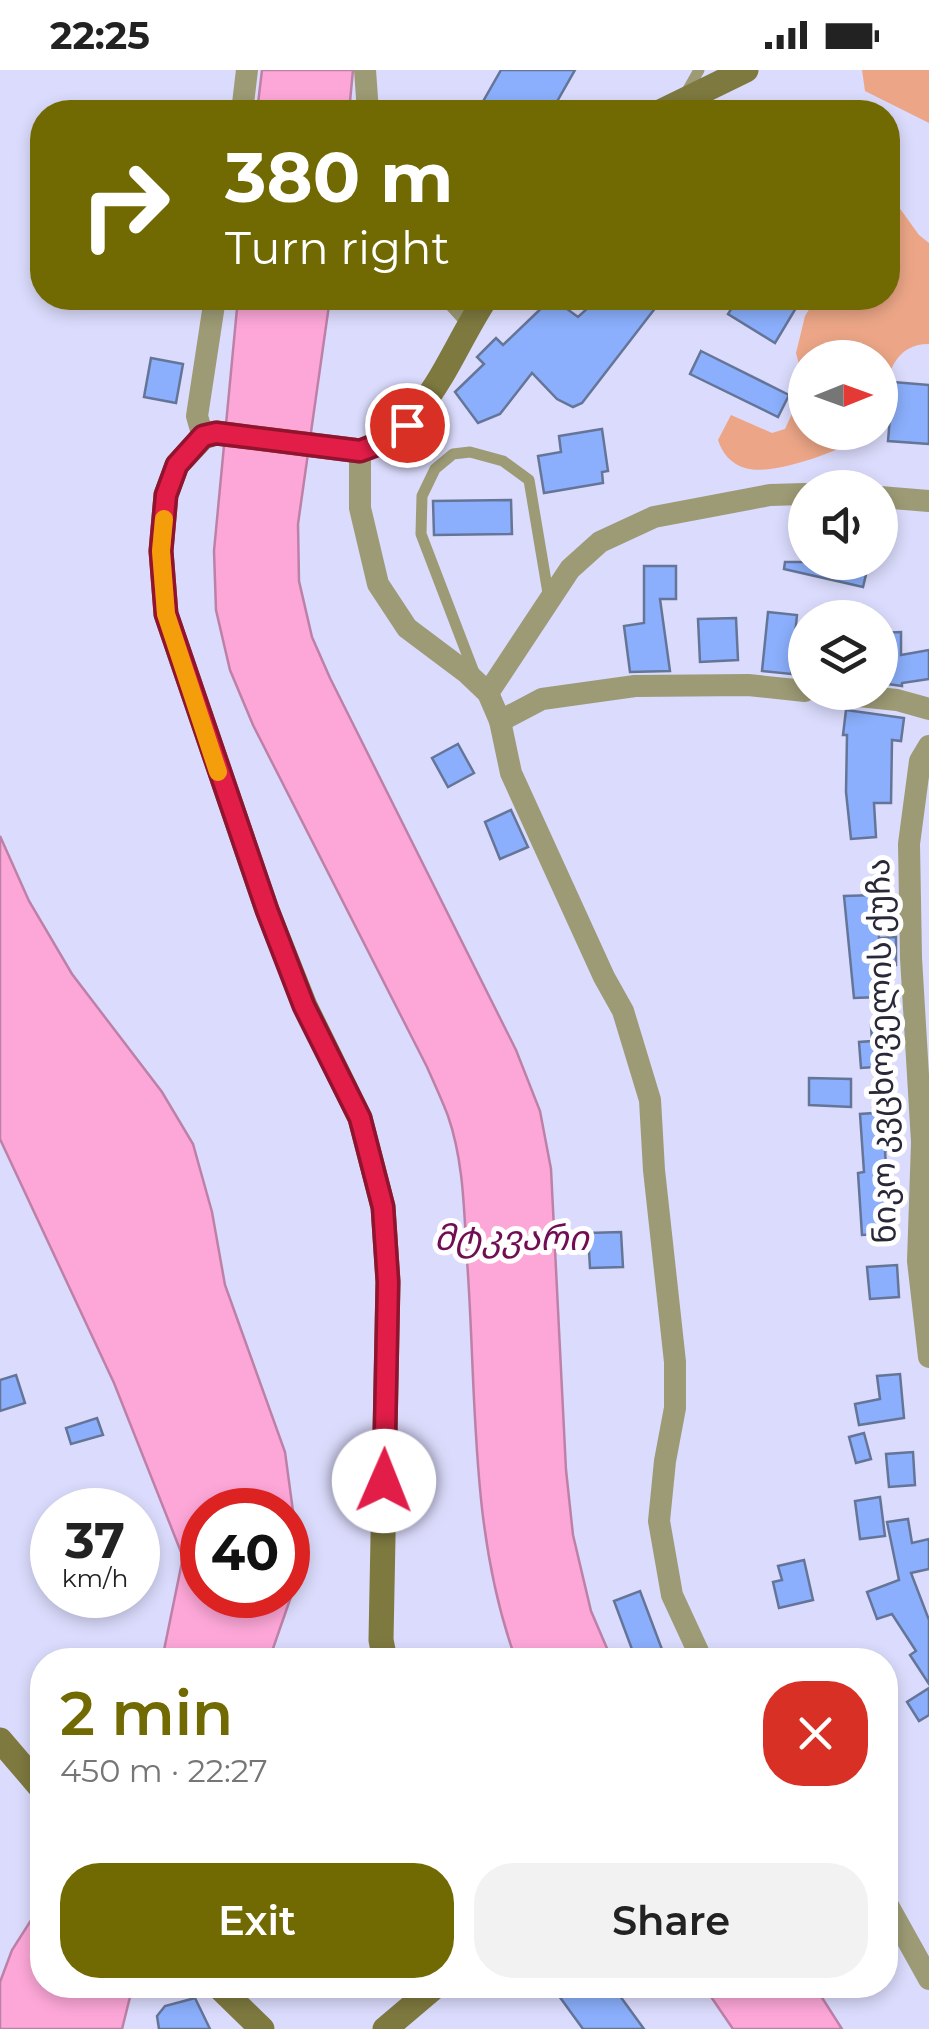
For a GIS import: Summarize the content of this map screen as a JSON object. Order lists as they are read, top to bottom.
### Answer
{
  "streets": {
    "street": ["ნიკო კვცხოველის ქუჩა"]
  },
  "water": ["მტკვარი"],
  "north": "right",
  "page": {
    "status": "22:25",
    "turn": ["380 m", "Turn right"],
    "speed": "37 km/h",
    "limit": "40",
    "heading": ["2 min", "450 m · 22:27"],
    "buttons": ["Exit", "Share"]
  }
}
